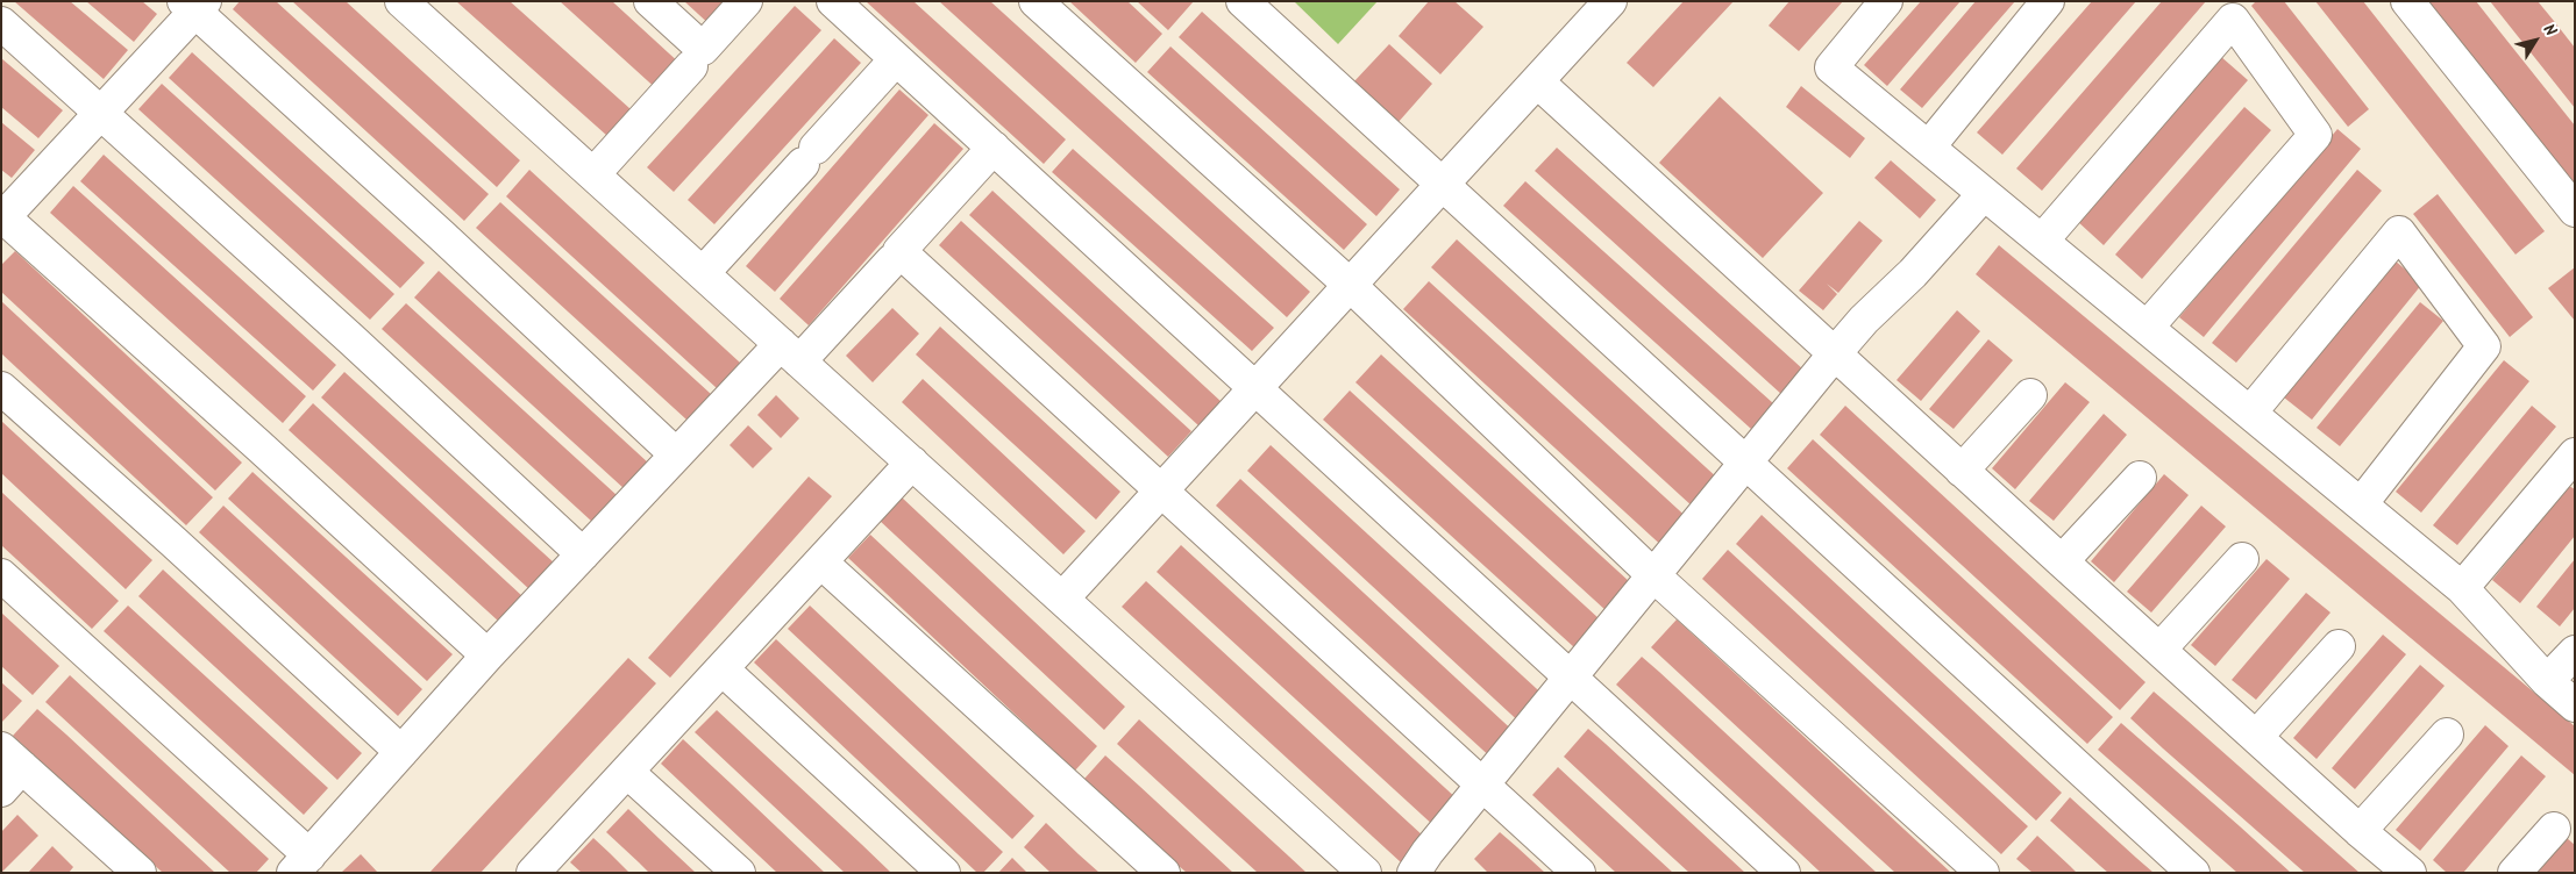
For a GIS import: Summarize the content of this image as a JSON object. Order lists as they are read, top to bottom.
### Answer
{
  "north": "top right"
}
